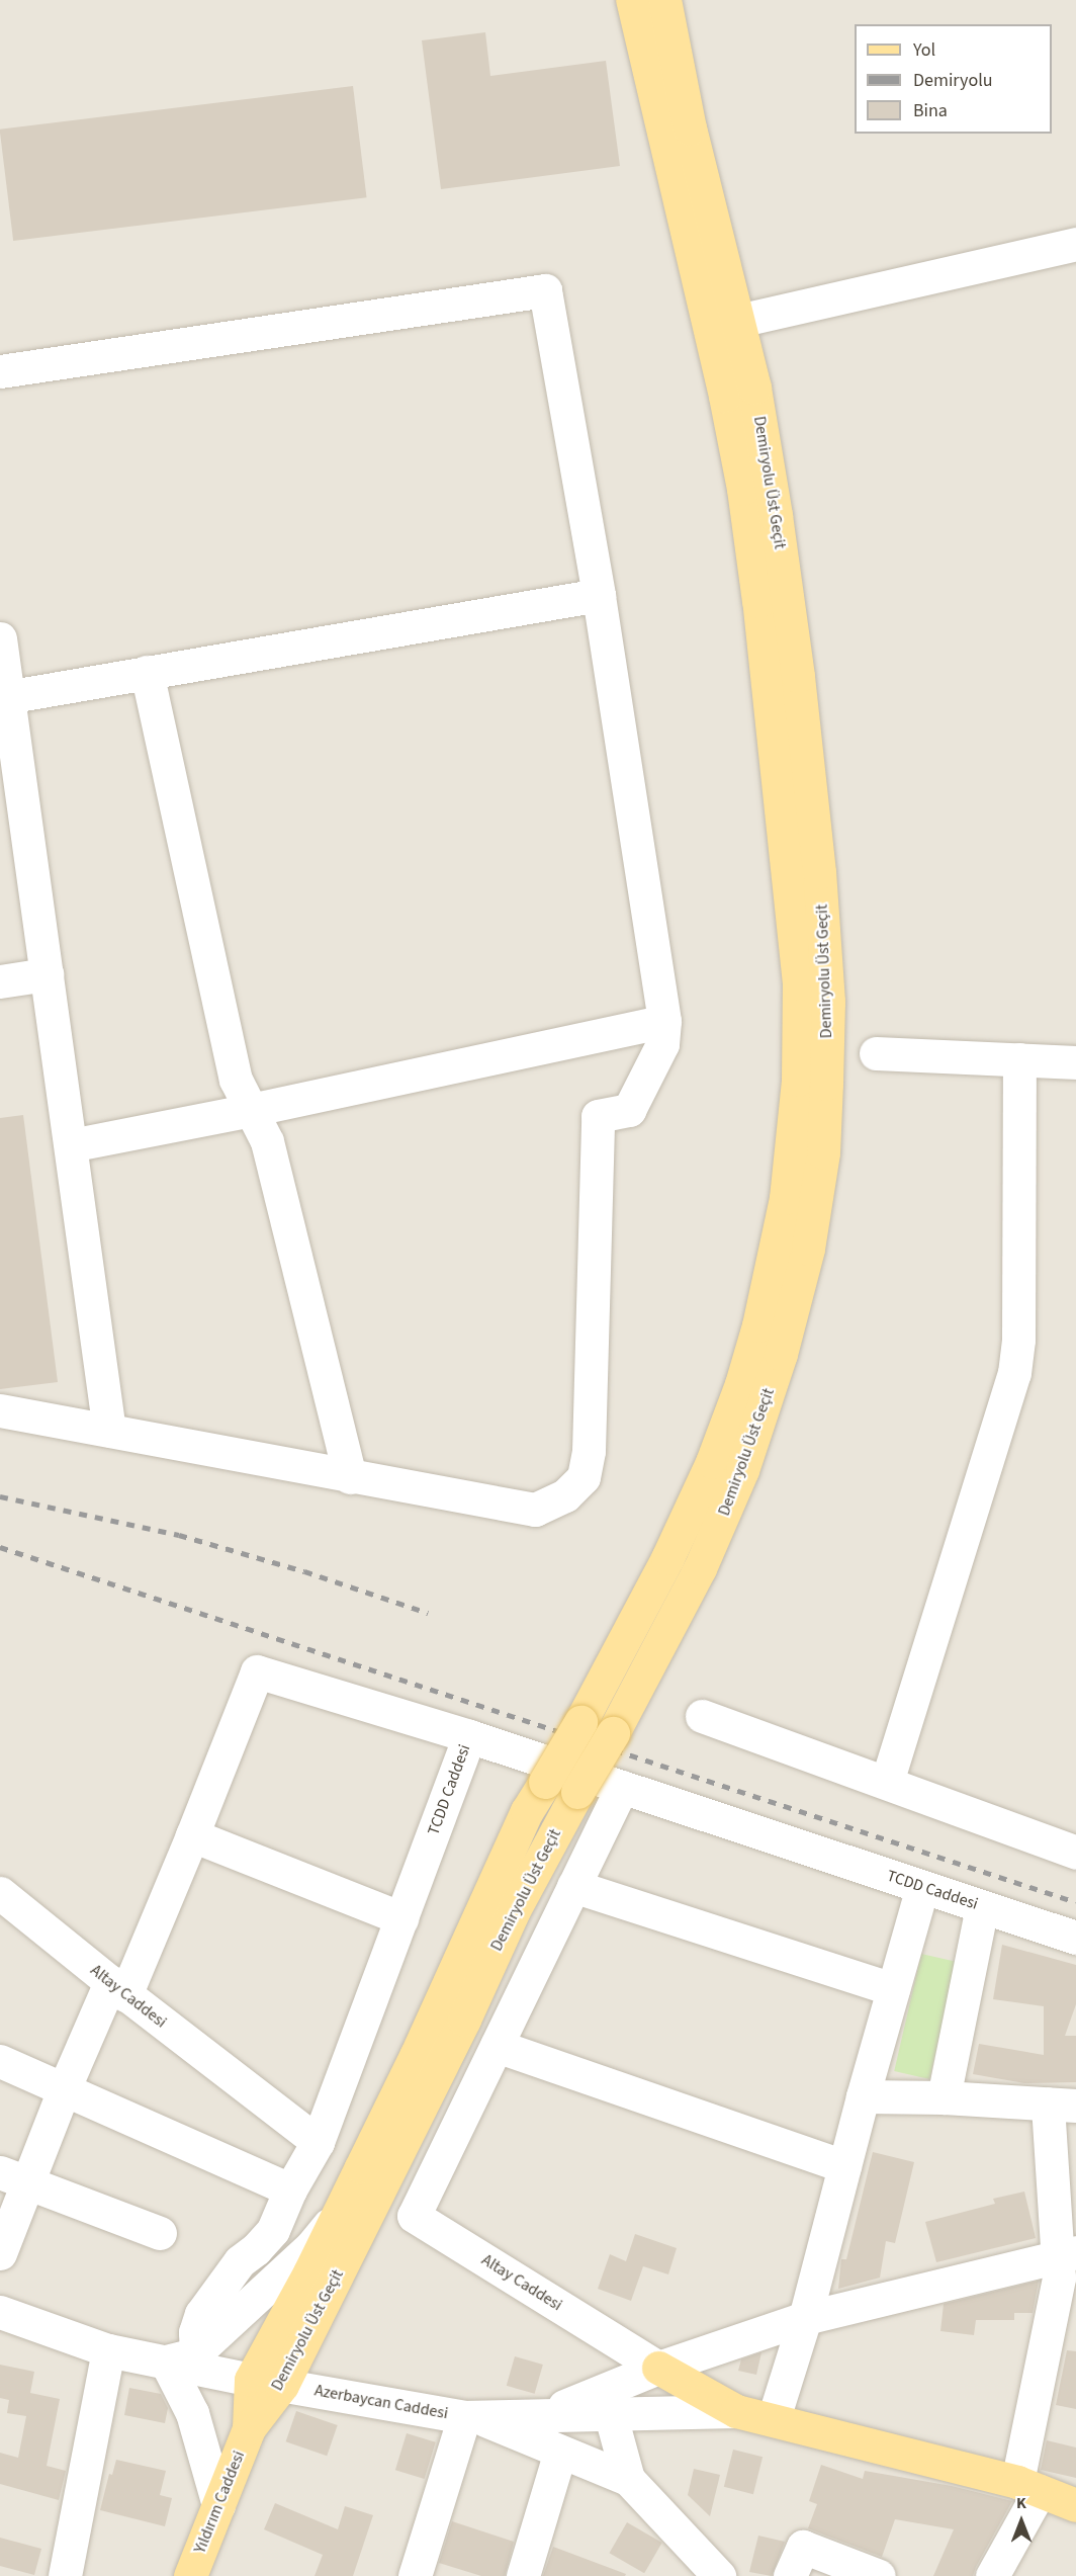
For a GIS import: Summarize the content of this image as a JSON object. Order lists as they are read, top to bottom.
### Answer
{
  "streets": {
    "main road": ["Demiryolu Üst Geçit", "Altay Caddesi", "Yıldırım Caddesi"],
    "street": ["TCDD Caddesi", "Azerbaycan Caddesi"]
  },
  "crossings": [
    ["Demiryolu Üst Geçit", "Azerbaycan Caddesi"],
    ["Demiryolu Üst Geçit", "Yıldırım Caddesi"],
    ["TCDD Caddesi", "Altay Caddesi"],
    ["TCDD Caddesi", "Azerbaycan Caddesi"],
    ["Altay Caddesi", "Azerbaycan Caddesi"]
  ],
  "legend": ["Yol", "Demiryolu", "Bina"],
  "north": "top"
}
